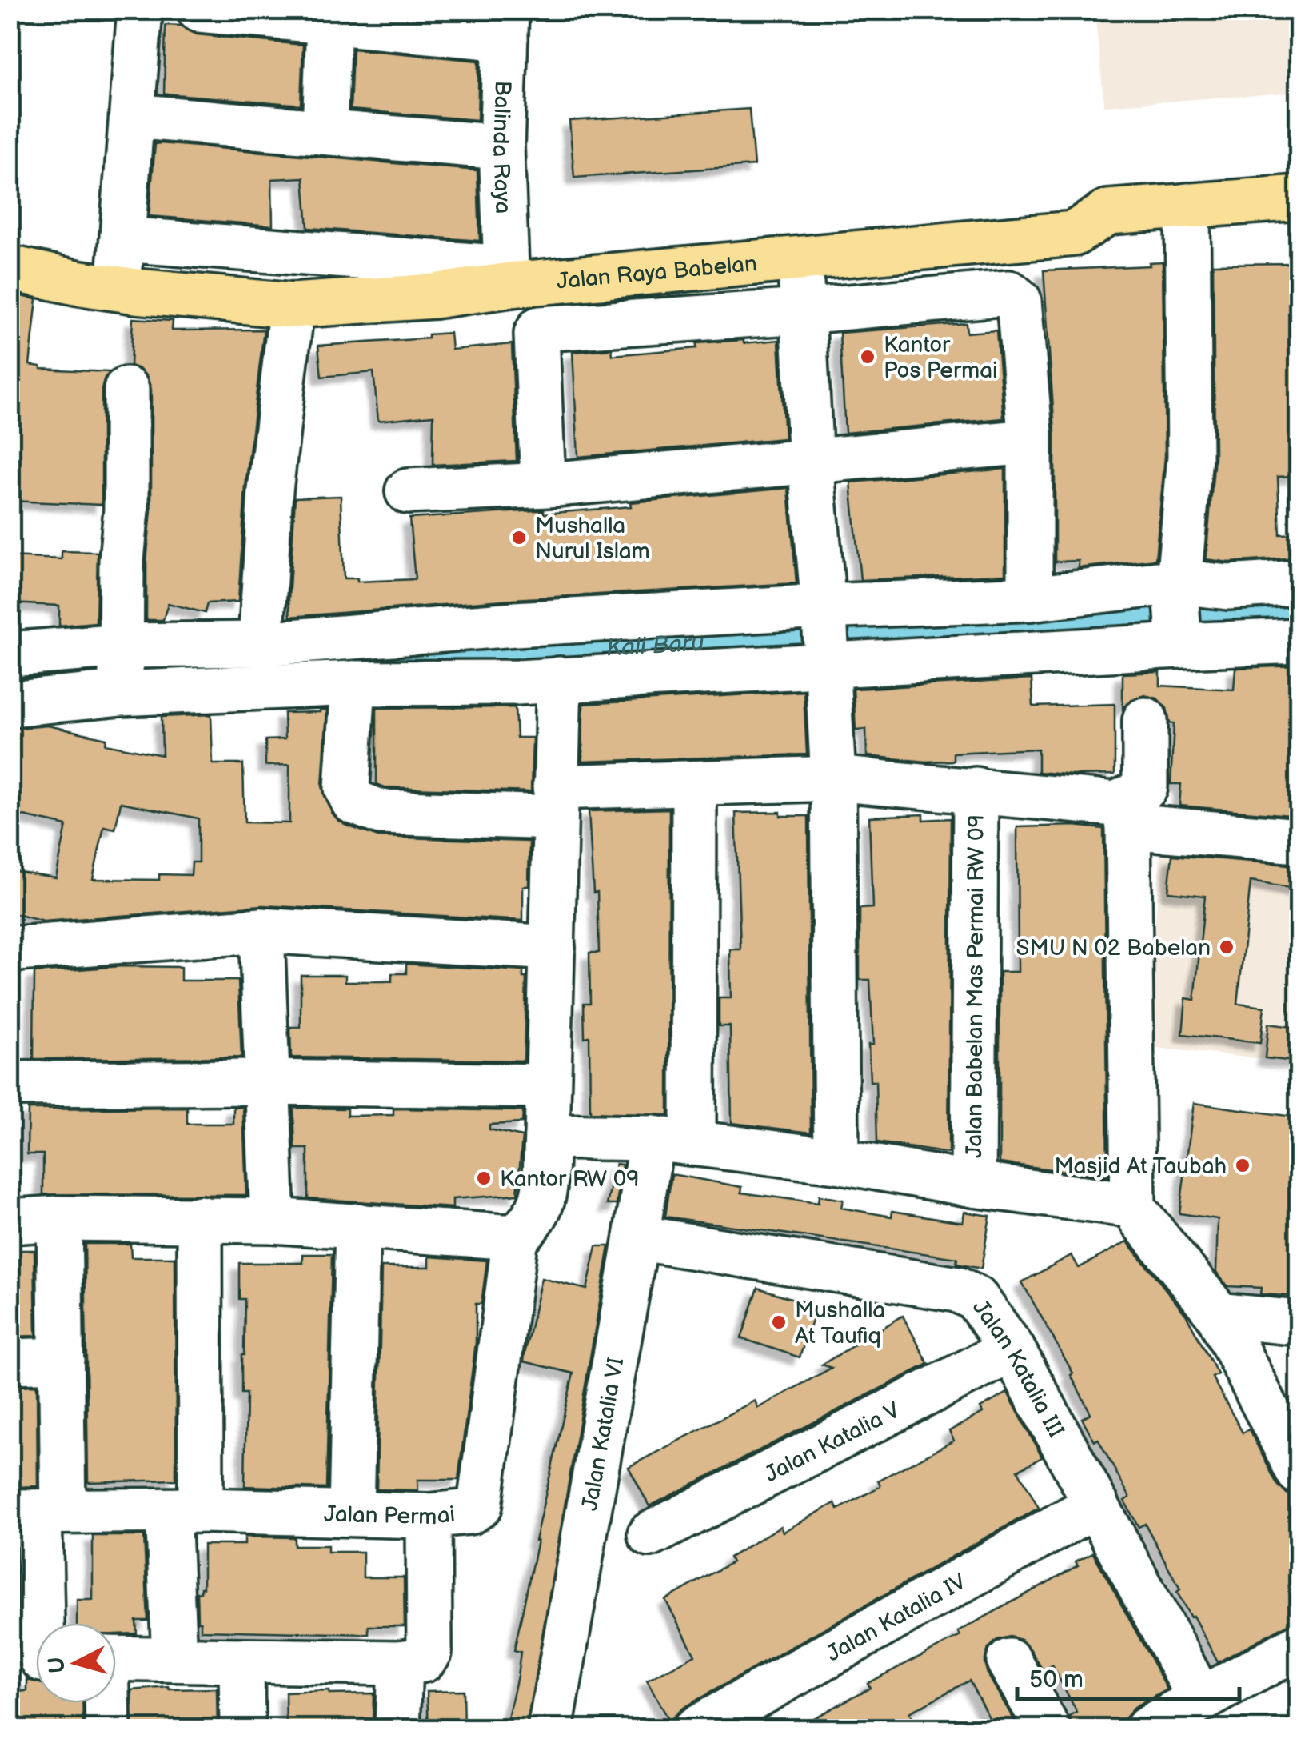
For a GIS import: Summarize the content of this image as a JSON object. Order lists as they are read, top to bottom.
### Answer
{
  "streets": {
    "main road": ["Jalan Raya Babelan"],
    "street": [
      "Balinda Raya",
      "Jalan Babelan Mas Permai RW 09",
      "Jalan Katalia III",
      "Jalan Katalia VI",
      "Jalan Katalia V",
      "Jalan Permai",
      "Jalan Katalia IV"
    ]
  },
  "crossings": [
    ["Balinda Raya", "Jalan Raya Babelan"],
    ["Jalan Babelan Mas Permai RW 09", "Jalan Katalia VI"],
    ["Jalan Katalia III", "Jalan Katalia VI"],
    ["Jalan Katalia III", "Jalan Katalia V"],
    ["Jalan Katalia III", "Jalan Katalia IV"]
  ],
  "water": ["Kali Baru"],
  "places": [
    "Kantor Pos Permai",
    "Mushalla Nurul Islam",
    "SMU N 02 Babelan",
    "Masjid At Taubah",
    "Kantor RW 09",
    "Mushalla At Taufiq"
  ],
  "scale_bar": "50 m",
  "north": "left"
}
